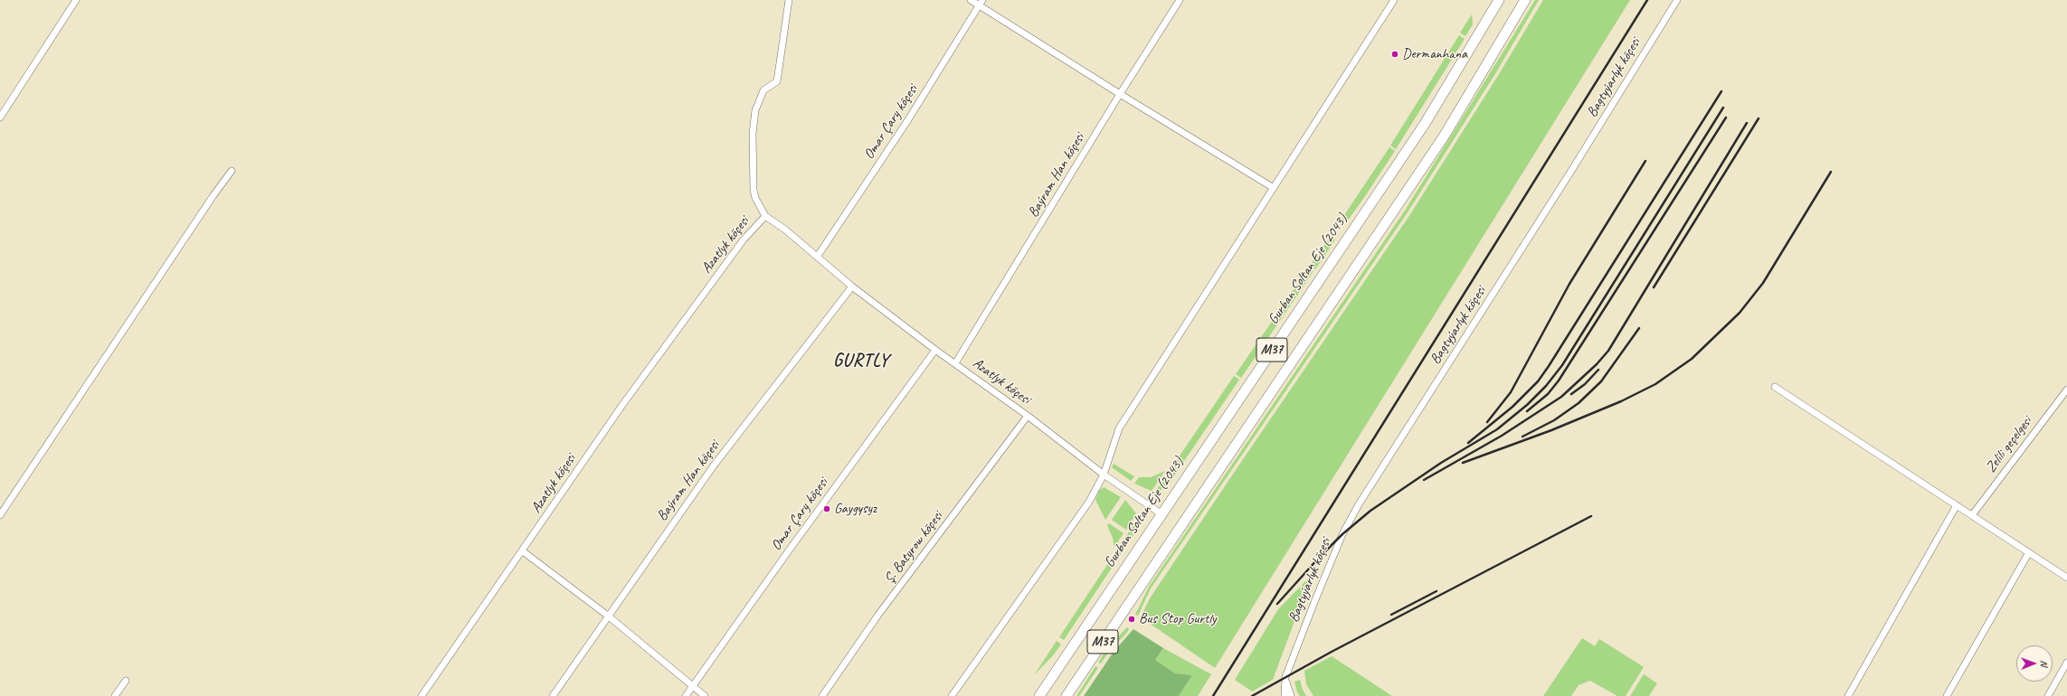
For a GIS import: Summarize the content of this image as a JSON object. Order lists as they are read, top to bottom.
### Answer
{
  "streets": {
    "highway": ["Gurban Soltan Eje (2043)", "M37"],
    "street": [
      "Bagtyýarlyk köçesi",
      "Omar Çary köçesi",
      "Baýram Han köçesi",
      "Azatlyk köçesi",
      "Zelili geçelgesi",
      "Ş. Batyrow köçesi"
    ]
  },
  "crossings": [
    ["Omar Çary köçesi", "Azatlyk köçesi"],
    ["Baýram Han köçesi", "Azatlyk köçesi"],
    ["Azatlyk köçesi", "Gurban Soltan Eje (2043)"],
    ["Azatlyk köçesi", "Ş. Batyrow köçesi"]
  ],
  "districts": ["GURTLY"],
  "places": ["Dermanhana", "Gaygysyz", "Bus Stop Gurtly"],
  "north": "right"
}
